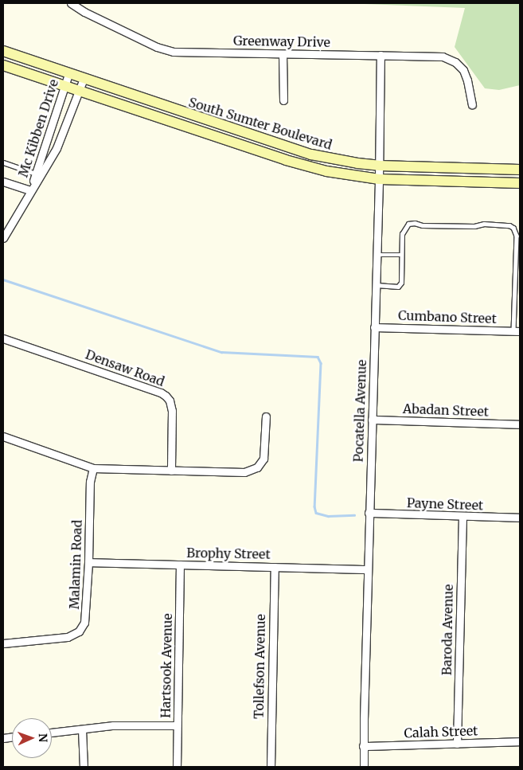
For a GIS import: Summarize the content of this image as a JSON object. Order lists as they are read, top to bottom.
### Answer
{
  "streets": {
    "main road": ["South Sumter Boulevard"],
    "street": [
      "Greenway Drive",
      "Mc Kibben Drive",
      "Cumbano Street",
      "Densaw Road",
      "Abadan Street",
      "Pocatella Avenue",
      "Payne Street",
      "Brophy Street",
      "Malamin Road",
      "Baroda Avenue",
      "Hartsook Avenue",
      "Tollefson Avenue",
      "Calah Street"
    ]
  },
  "crossings": [
    ["Greenway Drive", "Pocatella Avenue"],
    ["South Sumter Boulevard", "Mc Kibben Drive"],
    ["South Sumter Boulevard", "Pocatella Avenue"],
    ["Cumbano Street", "Pocatella Avenue"],
    ["Abadan Street", "Pocatella Avenue"],
    ["Pocatella Avenue", "Payne Street"],
    ["Pocatella Avenue", "Brophy Street"],
    ["Pocatella Avenue", "Calah Street"],
    ["Payne Street", "Baroda Avenue"],
    ["Brophy Street", "Malamin Road"],
    ["Brophy Street", "Hartsook Avenue"],
    ["Brophy Street", "Tollefson Avenue"],
    ["Baroda Avenue", "Calah Street"]
  ],
  "north": "right"
}
